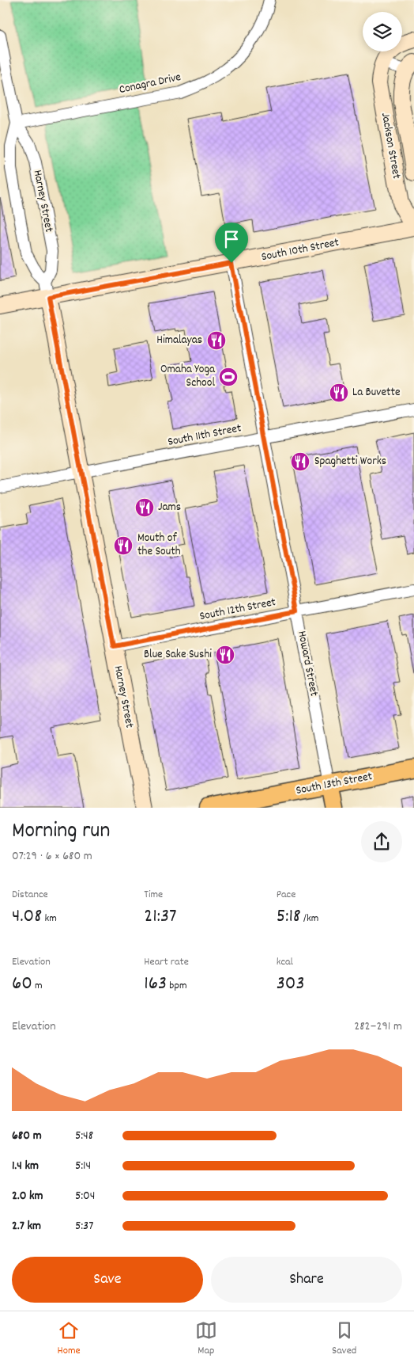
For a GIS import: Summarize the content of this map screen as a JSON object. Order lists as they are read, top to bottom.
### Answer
{
  "streets": {
    "main road": [
      "Jackson Street",
      "Harney Street",
      "South 10th Street",
      "Howard Street",
      "South 13th Street"
    ],
    "street": ["Conagra Drive", "South 11th Street", "South 12th Street"]
  },
  "crossings": [
    ["Conagra Drive", "Harney Street"],
    ["Jackson Street", "South 10th Street"],
    ["Harney Street", "South 10th Street"],
    ["Harney Street", "South 11th Street"],
    ["Harney Street", "South 12th Street"],
    ["South 10th Street", "Howard Street"],
    ["South 11th Street", "Howard Street"],
    ["South 12th Street", "Howard Street"],
    ["Howard Street", "South 13th Street"]
  ],
  "places": {
    "restaurant": [
      "Himalayas",
      "La Buvette",
      "Spaghetti Works",
      "Jams",
      "Mouth of the South",
      "Blue Sake Sushi"
    ],
    "sports": ["Omaha Yoga School"]
  },
  "page": {
    "heading": ["Morning run", "07:29 · 6 × 680 m"],
    "stats": [
      ["Distance", "4.08 km"],
      ["Time", "21:37"],
      ["Pace", "5:18 /km"],
      ["Elevation", "60 m"],
      ["Heart rate", "163 bpm"],
      ["kcal", "303"]
    ],
    "chart": ["Elevation", "282–291 m"],
    "list": [
      {
        "name": "680 m",
        "note": "5:48"
      },
      {
        "name": "1.4 km",
        "note": "5:14"
      },
      {
        "name": "2.0 km",
        "note": "5:04"
      },
      {
        "name": "2.7 km",
        "note": "5:37"
      }
    ],
    "buttons": ["Save", "Share"],
    "tabs": ["Home", "Map", "Saved"]
  }
}
